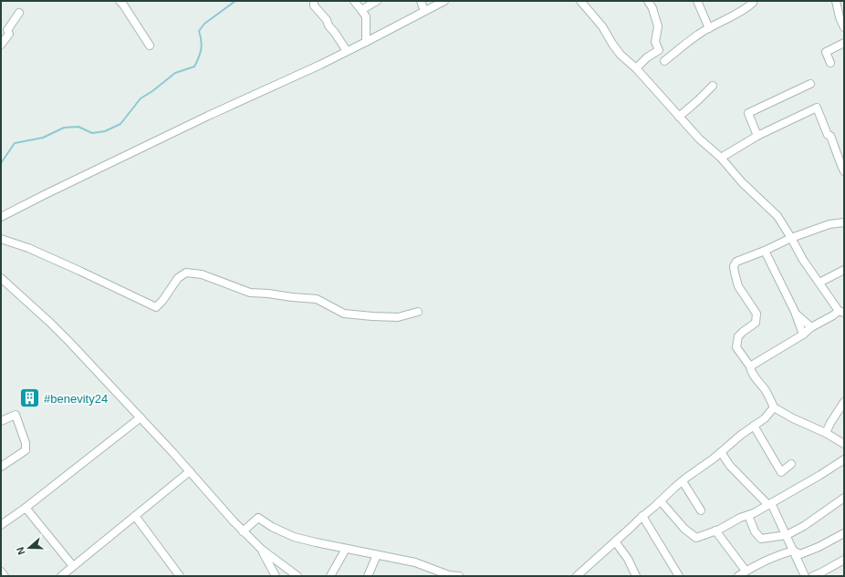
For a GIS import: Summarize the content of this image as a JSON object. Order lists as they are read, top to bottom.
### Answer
{
  "places": {
    "building": ["#benevity24"]
  },
  "north": "left"
}
